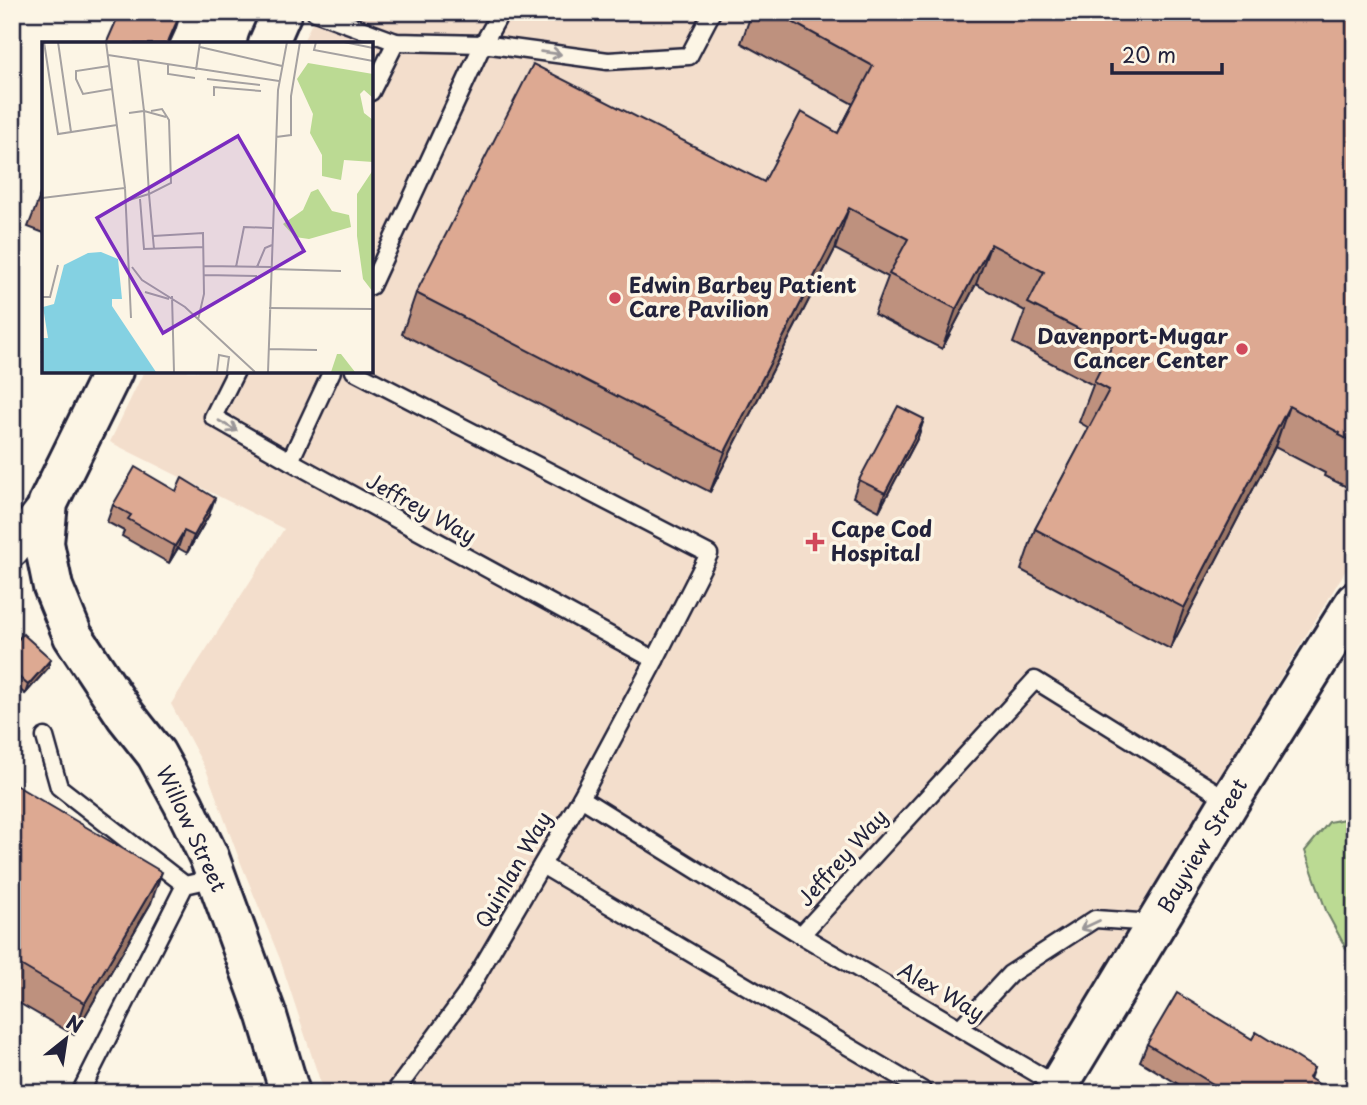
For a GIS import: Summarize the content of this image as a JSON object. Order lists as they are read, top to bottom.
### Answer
{
  "streets": {
    "street": ["Willow Street", "Bayview Street"],
    "lane": ["Jeffrey Way", "Quinlan Way", "Alex Way"]
  },
  "crossings": [
    ["Jeffrey Way", "Bayview Street"],
    ["Jeffrey Way", "Quinlan Way"],
    ["Jeffrey Way", "Alex Way"],
    ["Bayview Street", "Alex Way"]
  ],
  "places": {
    "other": ["Edwin Barbey Patient Care Pavilion", "Davenport-Mugar Cancer Center"],
    "health": ["Cape Cod Hospital"]
  },
  "scale_bar": "20 m",
  "north": "top right"
}
